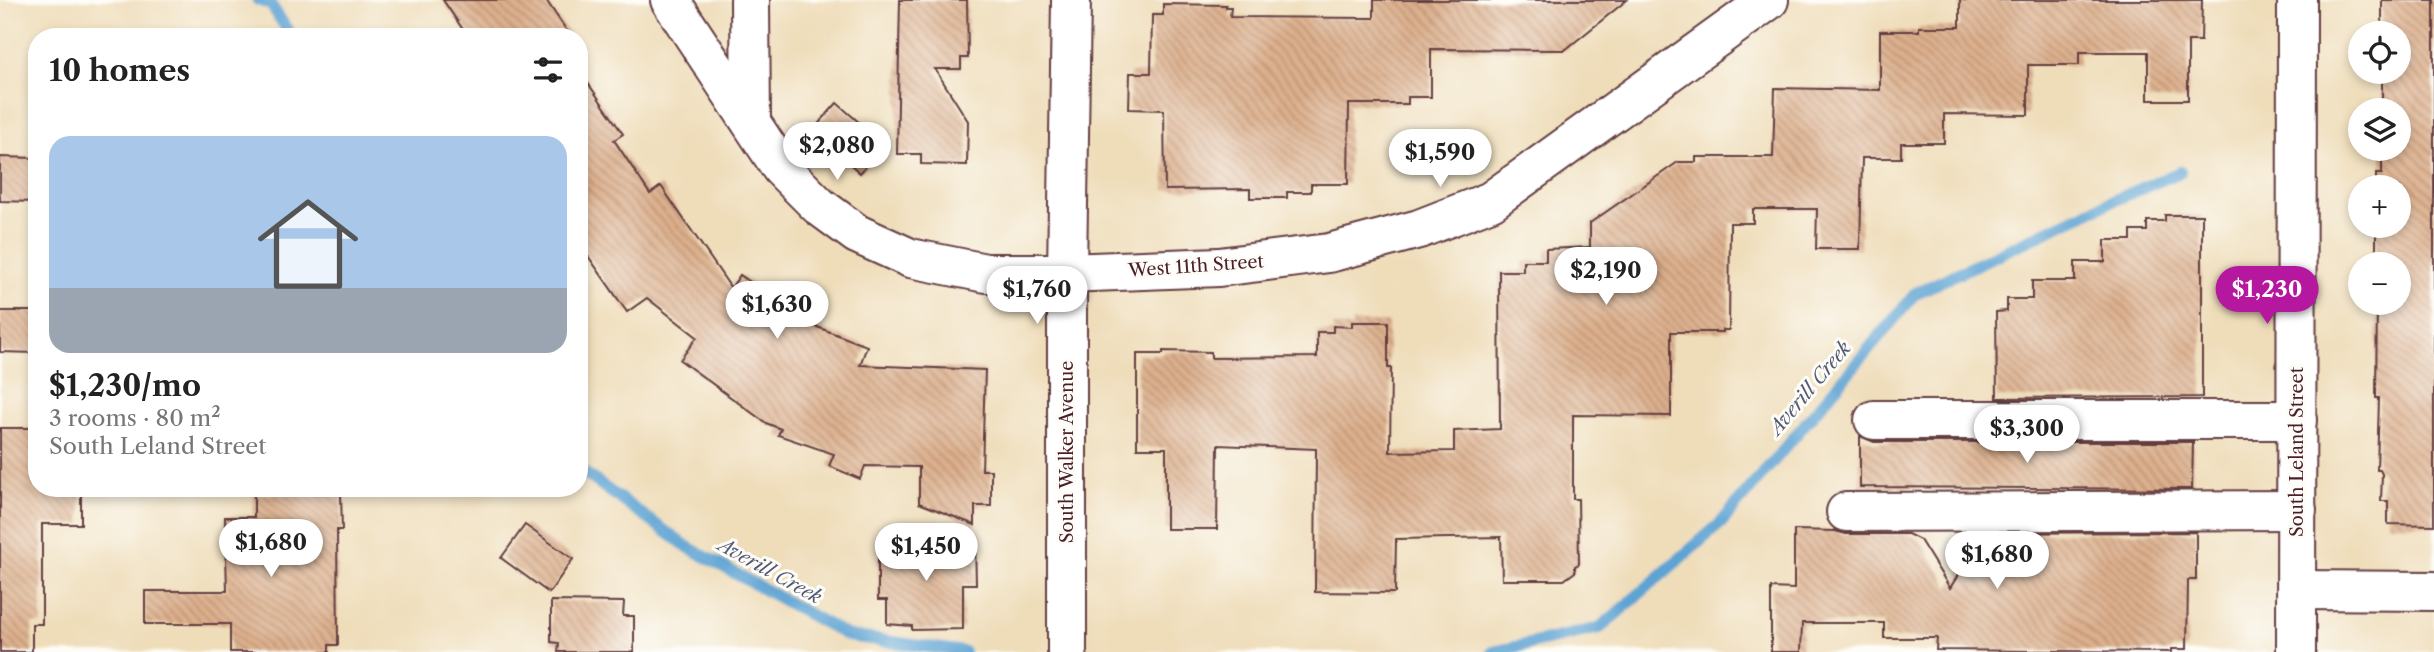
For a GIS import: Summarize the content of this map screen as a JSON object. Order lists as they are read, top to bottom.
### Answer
{
  "streets": {
    "street": ["West 11th Street", "South Walker Avenue", "South Leland Street"]
  },
  "crossings": [
    ["West 11th Street", "South Walker Avenue"]
  ],
  "water": ["Averill Creek"],
  "page": {
    "map_buttons": ["+", "−"],
    "heading": "10 homes",
    "list": [
      {
        "name": "$1,230/mo",
        "note": "3 rooms · 80 m² · South Leland Street"
      }
    ],
    "price": [
      "$2,080",
      "$1,590",
      "$2,190",
      "$1,760",
      "$1,230",
      "$1,630",
      "$3,300",
      "$1,680",
      "$1,450",
      "$1,680"
    ]
  }
}
